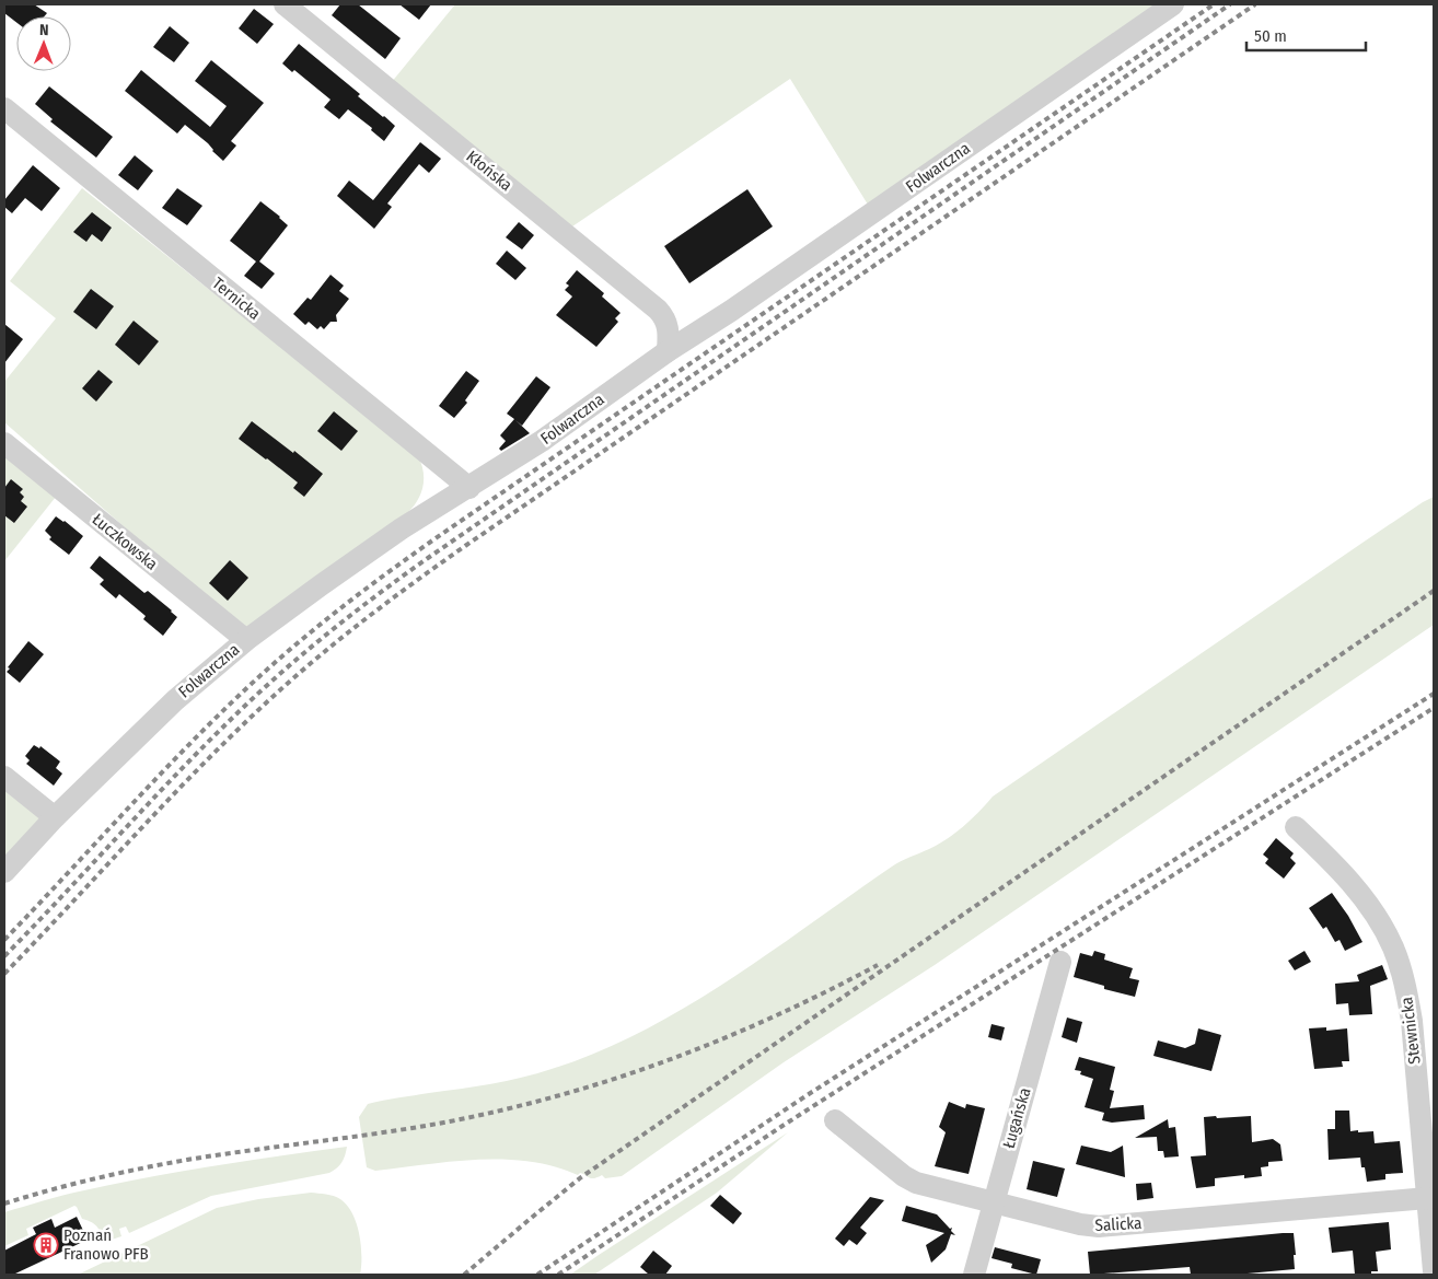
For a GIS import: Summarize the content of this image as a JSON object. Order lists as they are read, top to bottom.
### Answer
{
  "streets": {
    "street": [
      "Folwarczna",
      "Kłońska",
      "Ternicka",
      "Łuczkowska",
      "Stewnicka",
      "Ługańska",
      "Salicka"
    ]
  },
  "crossings": [
    ["Folwarczna", "Kłońska"],
    ["Folwarczna", "Ternicka"],
    ["Folwarczna", "Łuczkowska"],
    ["Stewnicka", "Salicka"],
    ["Ługańska", "Salicka"]
  ],
  "places": {
    "building": ["Poznań Franowo PFB"]
  },
  "scale_bar": "50 m",
  "north": "top"
}
